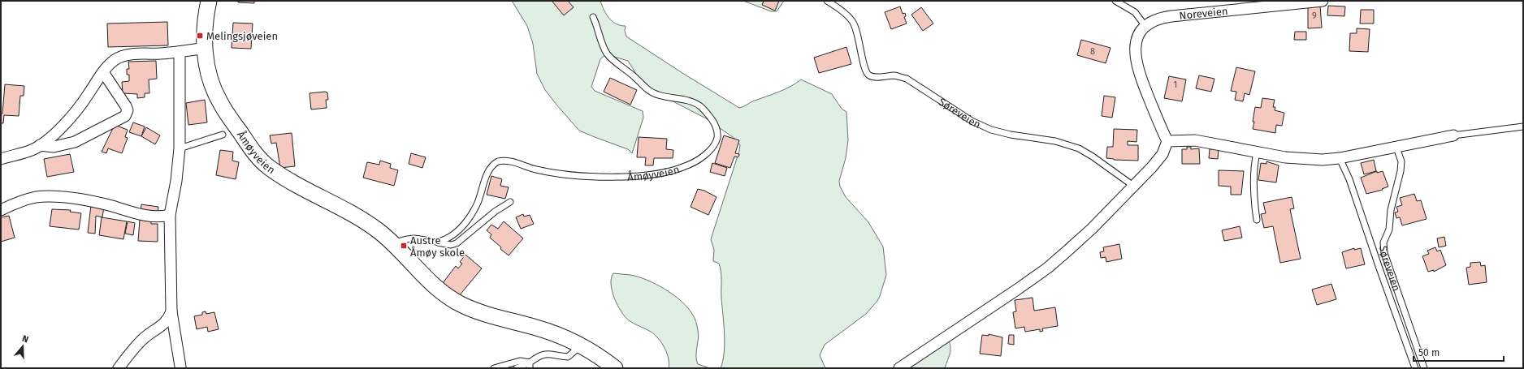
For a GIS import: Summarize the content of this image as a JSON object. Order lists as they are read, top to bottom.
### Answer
{
  "streets": {
    "main road": ["Åmøyveien"],
    "street": ["Noreveien"],
    "lane": ["Søreveien"]
  },
  "places": {
    "transit": ["Melingsjøveien", "Austre Åmøy skole"]
  },
  "house_numbers": ["9", "8", "1"],
  "scale_bar": "50 m",
  "north": "top"
}
